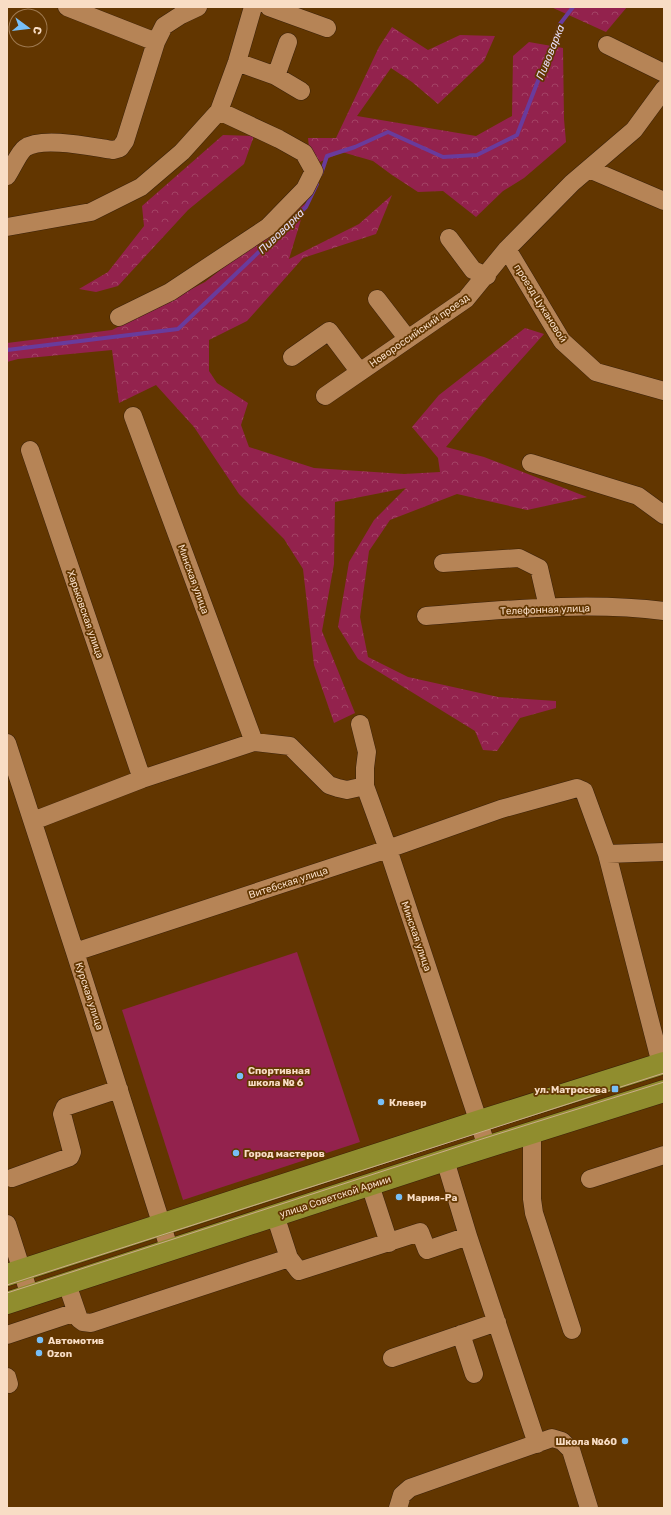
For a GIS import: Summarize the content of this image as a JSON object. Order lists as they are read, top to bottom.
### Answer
{
  "streets": {
    "main road": ["улица Советской Армии"],
    "street": [
      "проезд Цукановой",
      "Новороссийский проезд",
      "Минская улица",
      "Телефонная улица",
      "Харьковская улица",
      "Витебская улица",
      "Курская улица"
    ]
  },
  "crossings": [
    ["проезд Цукановой", "Новороссийский проезд"],
    ["Минская улица", "Витебская улица"],
    ["Минская улица", "улица Советской Армии"],
    ["Витебская улица", "Курская улица"],
    ["Курская улица", "улица Советской Армии"]
  ],
  "water": ["Пивоварка"],
  "places": {
    "other": [
      "Спортивная школа № 6",
      "Клевер",
      "Город мастеров",
      "Мария-Ра",
      "Автомотив",
      "Ozon",
      "Школа №60"
    ],
    "transit": ["ул. Матросова"]
  },
  "north": "right"
}
